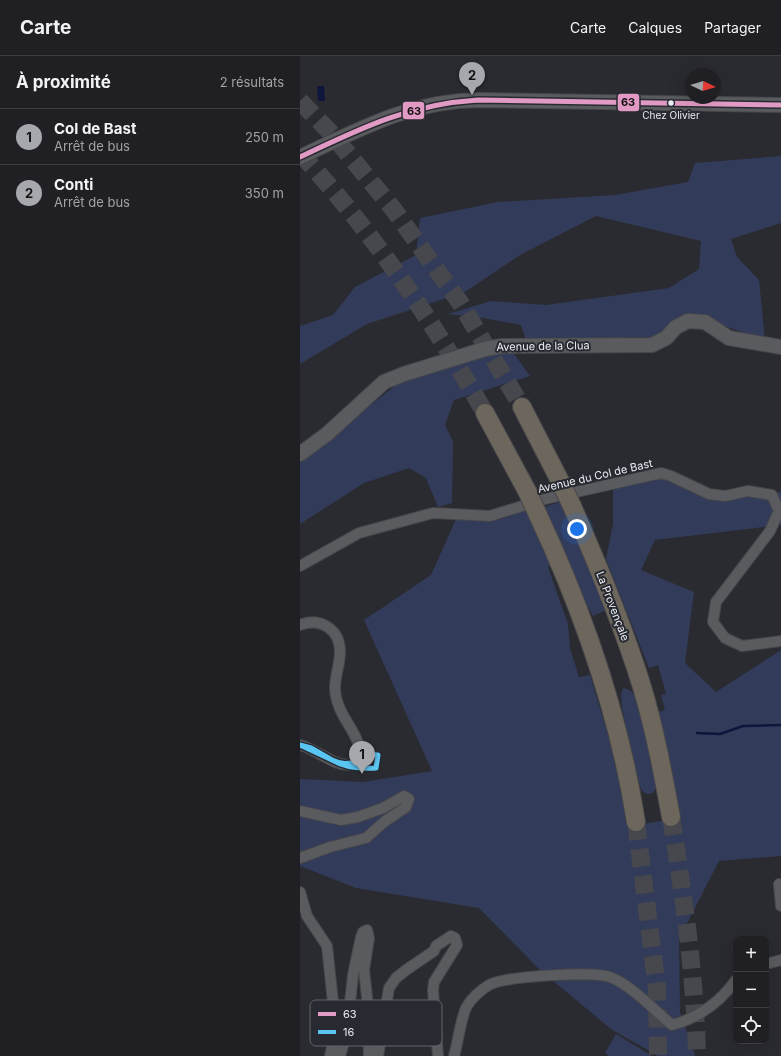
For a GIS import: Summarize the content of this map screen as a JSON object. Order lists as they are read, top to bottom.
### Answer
{
  "streets": {
    "highway": ["La Provençale"],
    "street": ["Avenue de la Clua", "Avenue du Col de Bast"]
  },
  "places": ["Chez Olivier"],
  "lines": ["transit line 63", "transit line 16"],
  "legend": ["63", "16"],
  "north": "right",
  "page": {
    "header": "Carte",
    "nav": ["Carte", "Calques", "Partager"],
    "heading": ["À proximité", "2 résultats"],
    "pins": ["2", "1"],
    "list": [
      {
        "mark": "1",
        "name": "Col de Bast",
        "note": "Arrêt de bus",
        "value": "250 m"
      },
      {
        "mark": "2",
        "name": "Conti",
        "note": "Arrêt de bus",
        "value": "350 m"
      }
    ],
    "map_buttons": ["+", "−"]
  }
}
